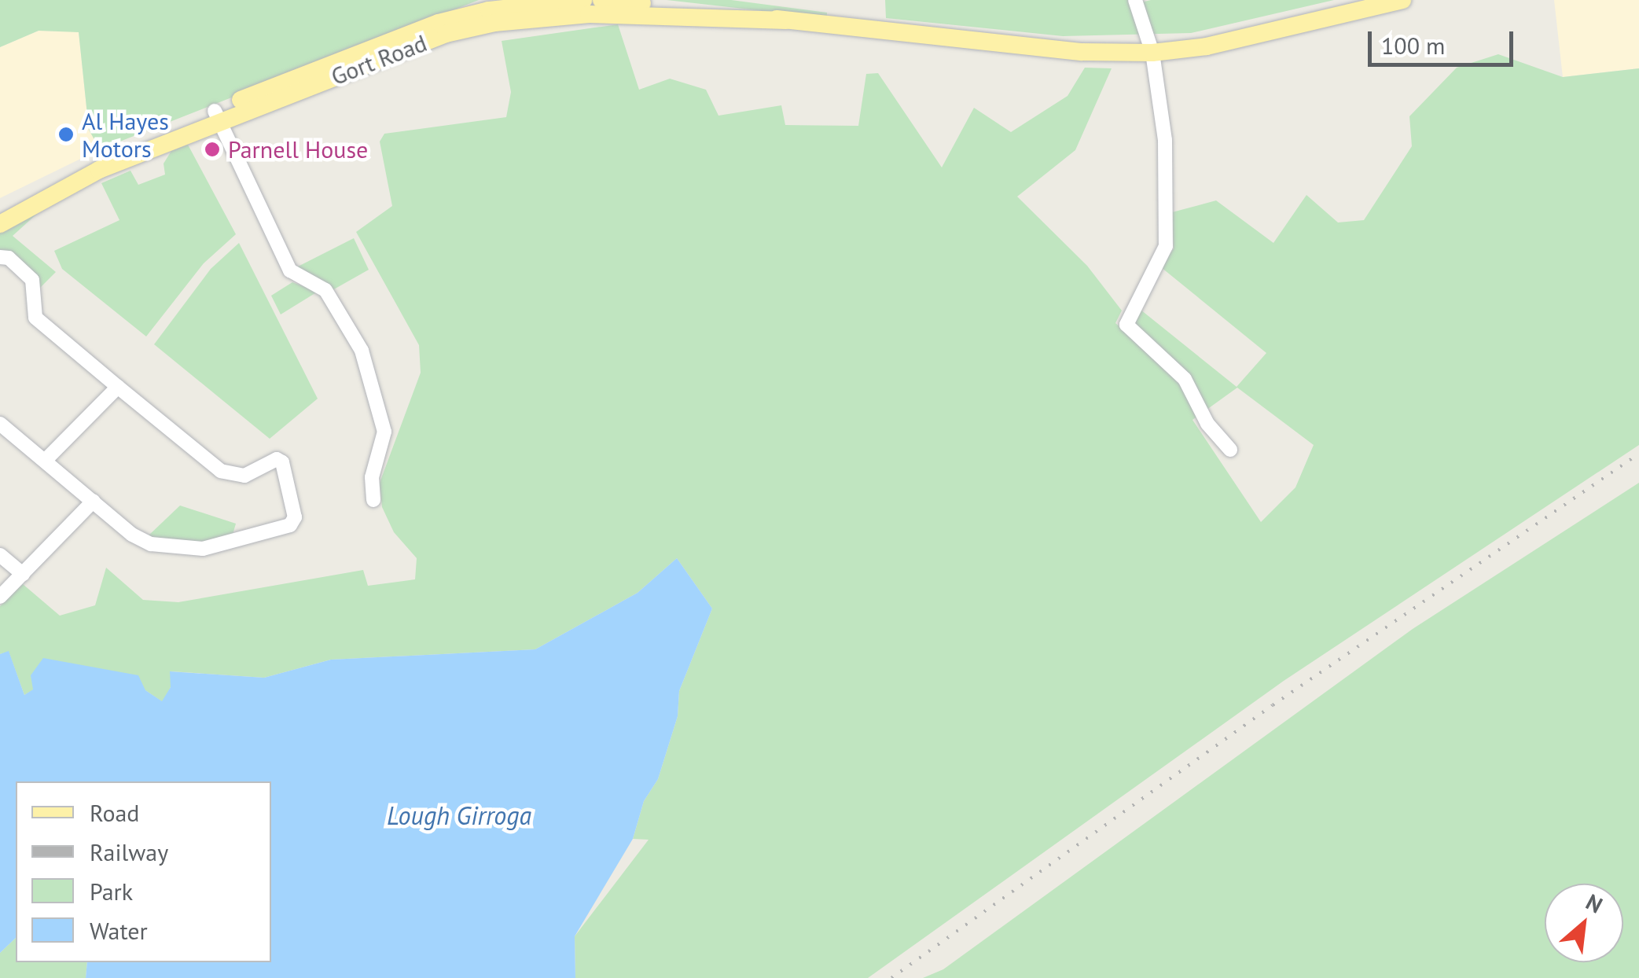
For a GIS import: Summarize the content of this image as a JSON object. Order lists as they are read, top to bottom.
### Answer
{
  "streets": {
    "main road": ["Gort Road"]
  },
  "water": ["Lough Girroga"],
  "places": ["Al Hayes Motors", "Parnell House"],
  "legend": [
    "Road",
    "Railway",
    "Park",
    "Water"
  ],
  "scale_bar": "100 m",
  "north": "top right"
}
